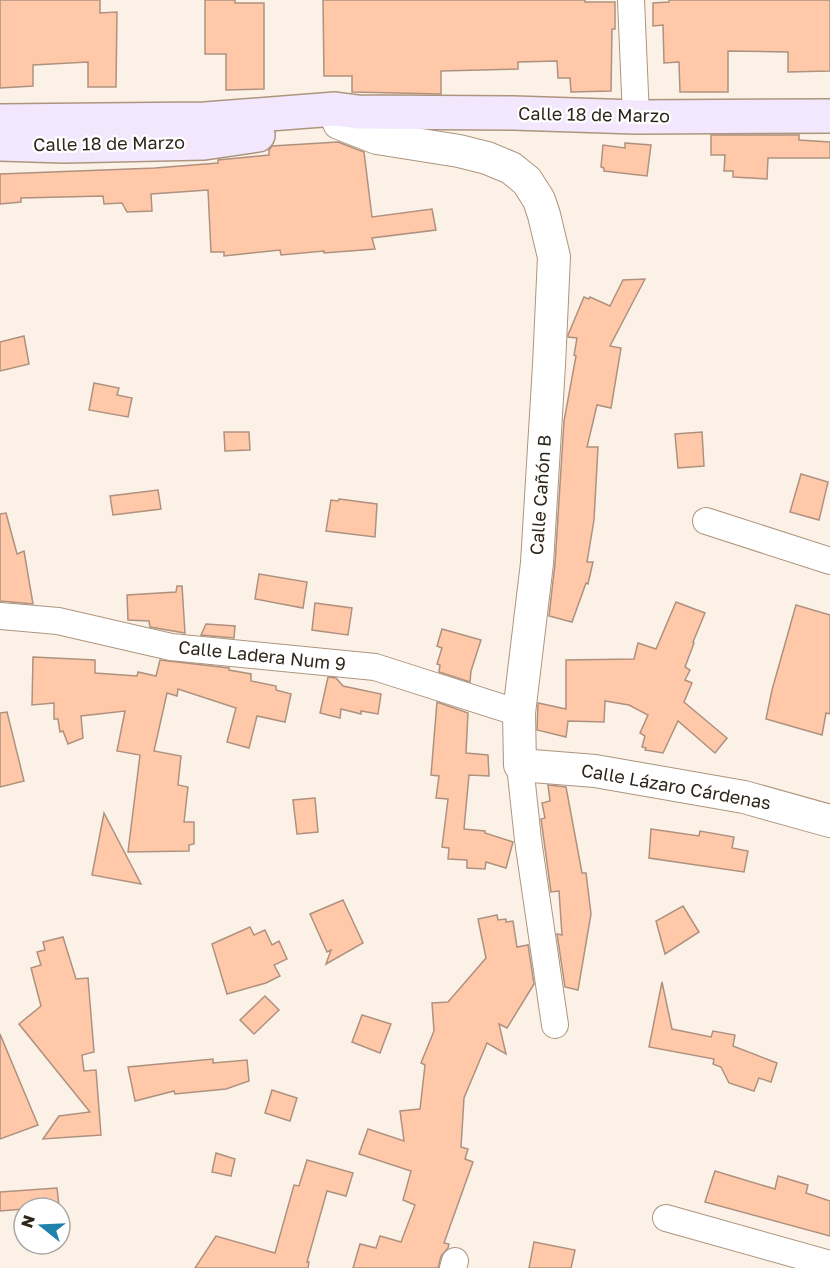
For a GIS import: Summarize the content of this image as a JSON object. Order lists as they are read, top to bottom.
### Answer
{
  "streets": {
    "main road": ["Calle 18 de Marzo"],
    "street": ["Calle Cañón B", "Calle Ladera Num 9", "Calle Lázaro Cárdenas"]
  },
  "crossings": [
    ["Calle 18 de Marzo", "Calle Cañón B"],
    ["Calle Cañón B", "Calle Ladera Num 9"],
    ["Calle Cañón B", "Calle Lázaro Cárdenas"]
  ],
  "north": "left"
}
